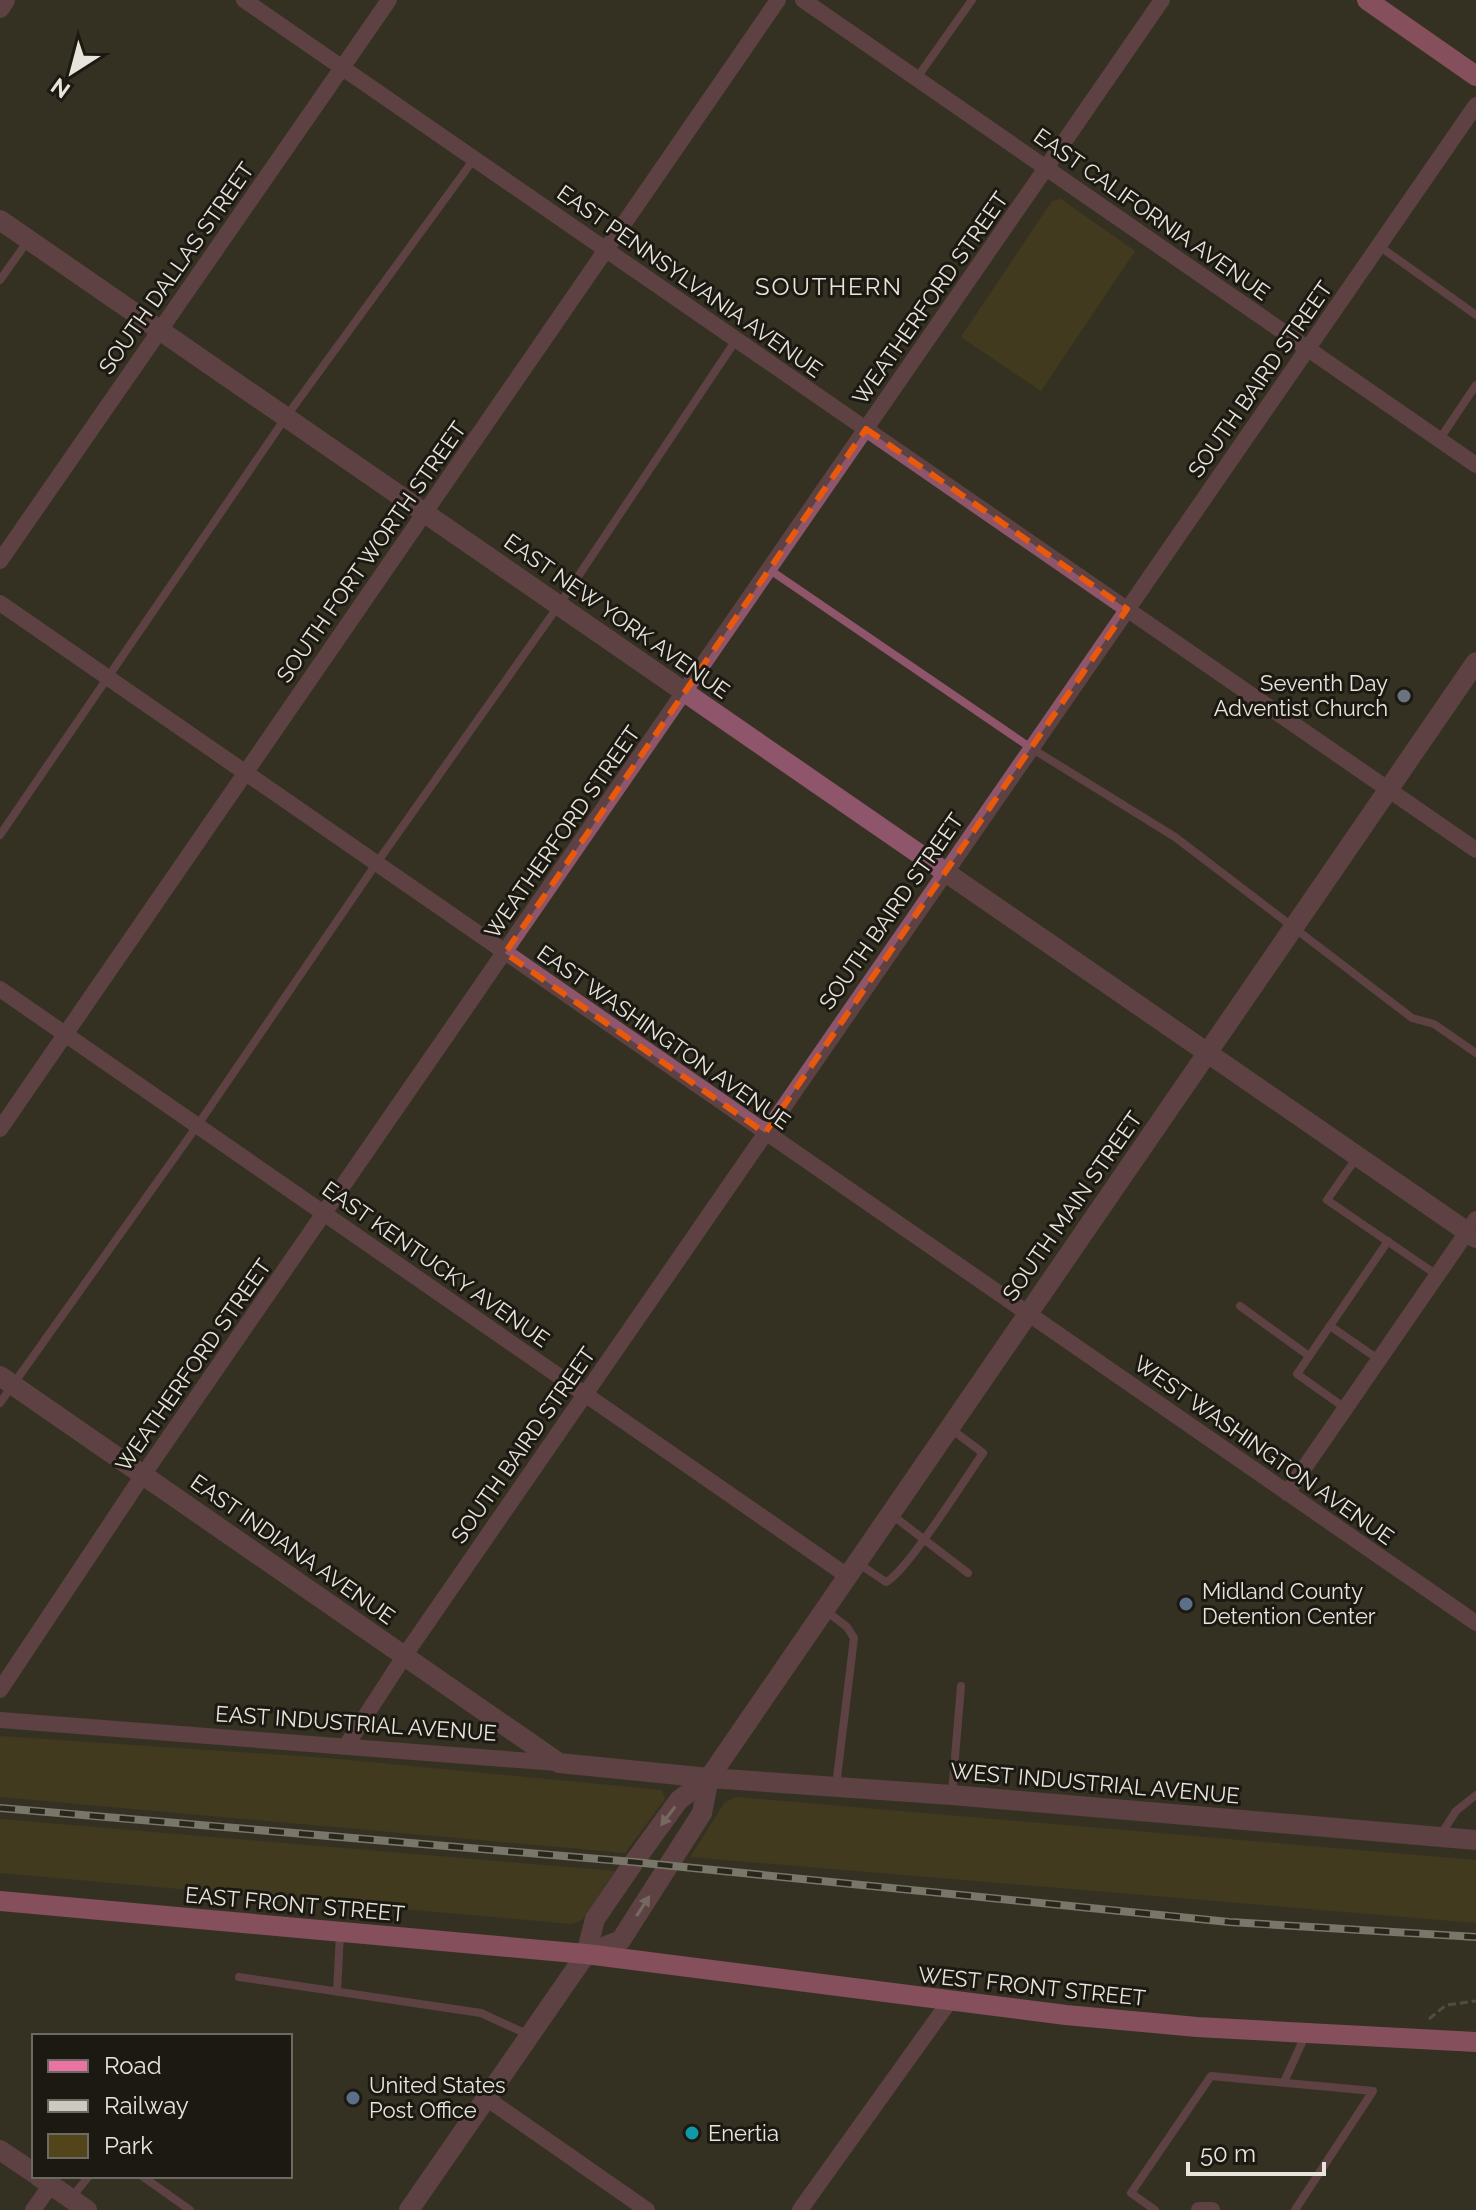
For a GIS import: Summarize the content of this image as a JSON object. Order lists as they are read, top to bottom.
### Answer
{
  "streets": {
    "main road": ["EAST FRONT STREET", "WEST FRONT STREET"],
    "street": [
      "EAST CALIFORNIA AVENUE",
      "SOUTH DALLAS STREET",
      "EAST PENNSYLVANIA AVENUE",
      "WEATHERFORD STREET",
      "SOUTH BAIRD STREET",
      "SOUTH FORT WORTH STREET",
      "EAST NEW YORK AVENUE",
      "EAST WASHINGTON AVENUE",
      "SOUTH MAIN STREET",
      "EAST KENTUCKY AVENUE",
      "WEST WASHINGTON AVENUE",
      "EAST INDIANA AVENUE",
      "EAST INDUSTRIAL AVENUE",
      "WEST INDUSTRIAL AVENUE"
    ]
  },
  "crossings": [
    ["EAST CALIFORNIA AVENUE", "WEATHERFORD STREET"],
    ["EAST CALIFORNIA AVENUE", "SOUTH BAIRD STREET"],
    ["SOUTH DALLAS STREET", "EAST PENNSYLVANIA AVENUE"],
    ["SOUTH DALLAS STREET", "EAST NEW YORK AVENUE"],
    ["EAST PENNSYLVANIA AVENUE", "WEATHERFORD STREET"],
    ["EAST PENNSYLVANIA AVENUE", "SOUTH BAIRD STREET"],
    ["EAST PENNSYLVANIA AVENUE", "SOUTH FORT WORTH STREET"],
    ["EAST PENNSYLVANIA AVENUE", "SOUTH MAIN STREET"],
    ["WEATHERFORD STREET", "EAST NEW YORK AVENUE"],
    ["WEATHERFORD STREET", "EAST WASHINGTON AVENUE"],
    ["WEATHERFORD STREET", "EAST KENTUCKY AVENUE"],
    ["WEATHERFORD STREET", "EAST INDIANA AVENUE"],
    ["SOUTH BAIRD STREET", "EAST NEW YORK AVENUE"],
    ["SOUTH BAIRD STREET", "EAST WASHINGTON AVENUE"],
    ["SOUTH BAIRD STREET", "EAST KENTUCKY AVENUE"],
    ["SOUTH BAIRD STREET", "EAST INDIANA AVENUE"],
    ["SOUTH BAIRD STREET", "EAST INDUSTRIAL AVENUE"],
    ["SOUTH FORT WORTH STREET", "EAST NEW YORK AVENUE"],
    ["SOUTH FORT WORTH STREET", "EAST WASHINGTON AVENUE"],
    ["SOUTH FORT WORTH STREET", "EAST KENTUCKY AVENUE"],
    ["EAST NEW YORK AVENUE", "SOUTH MAIN STREET"],
    ["EAST WASHINGTON AVENUE", "SOUTH MAIN STREET"],
    ["EAST WASHINGTON AVENUE", "WEST WASHINGTON AVENUE"],
    ["SOUTH MAIN STREET", "EAST KENTUCKY AVENUE"],
    ["SOUTH MAIN STREET", "WEST WASHINGTON AVENUE"],
    ["SOUTH MAIN STREET", "EAST INDUSTRIAL AVENUE"],
    ["SOUTH MAIN STREET", "WEST INDUSTRIAL AVENUE"],
    ["SOUTH MAIN STREET", "EAST FRONT STREET"],
    ["SOUTH MAIN STREET", "WEST FRONT STREET"],
    ["EAST INDIANA AVENUE", "EAST INDUSTRIAL AVENUE"],
    ["EAST INDUSTRIAL AVENUE", "WEST INDUSTRIAL AVENUE"],
    ["EAST FRONT STREET", "WEST FRONT STREET"]
  ],
  "districts": ["SOUTHERN"],
  "places": [
    "Seventh Day Adventist Church",
    "Midland County Detention Center",
    "United States Post Office",
    "Enertia"
  ],
  "legend": ["Road", "Railway", "Park"],
  "scale_bar": "50 m",
  "north": "bottom left"
}
